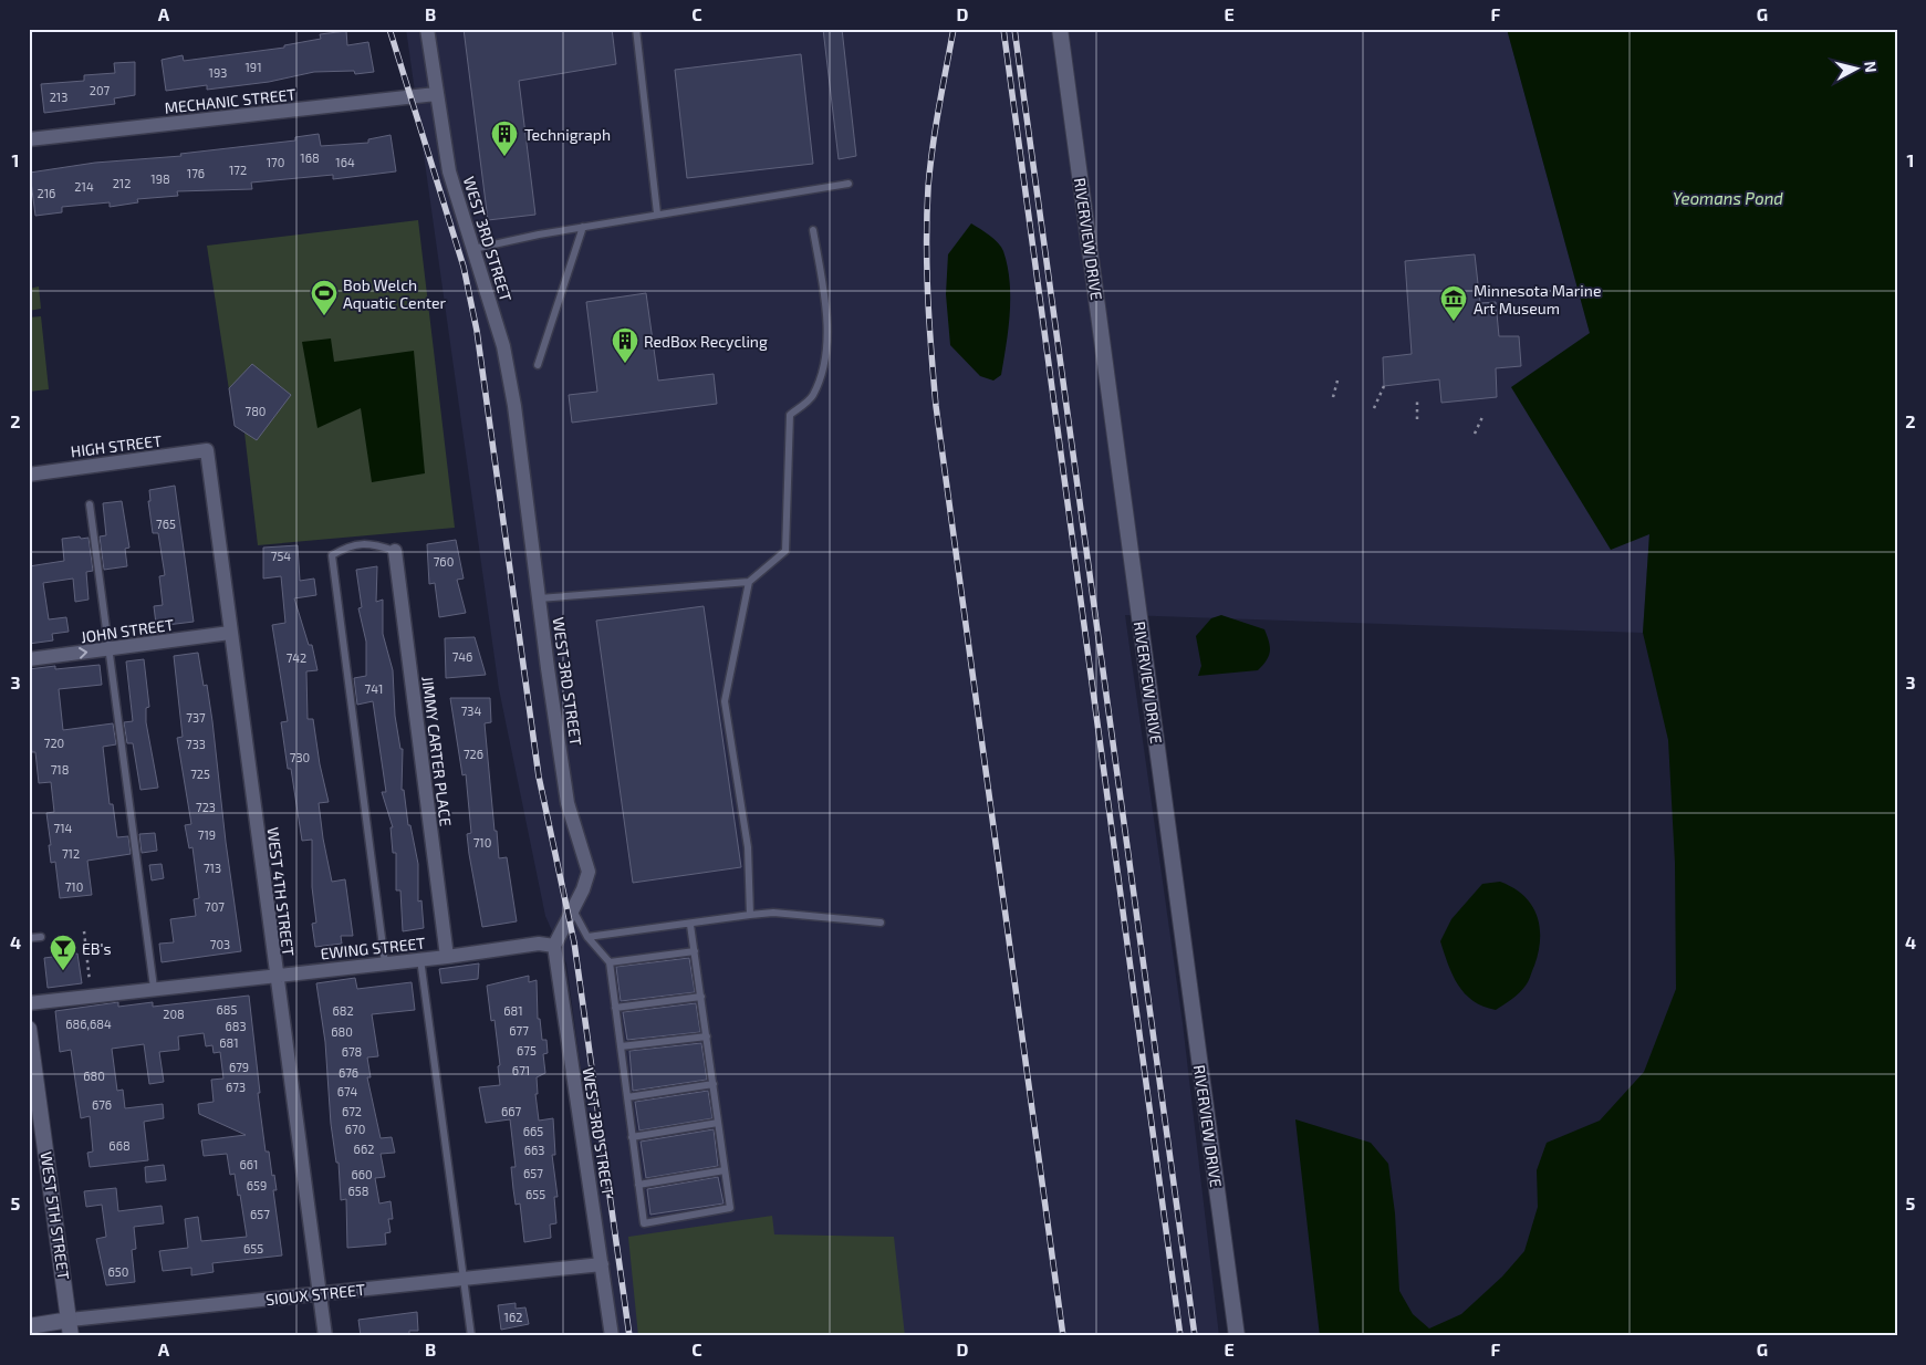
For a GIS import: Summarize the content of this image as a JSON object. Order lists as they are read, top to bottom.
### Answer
{
  "streets": {
    "street": [
      "MECHANIC STREET",
      "WEST 3RD STREET",
      "RIVERVIEW DRIVE",
      "HIGH STREET",
      "JOHN STREET",
      "JIMMY CARTER PLACE",
      "WEST 4TH STREET",
      "EWING STREET",
      "WEST 5TH STREET",
      "SIOUX STREET"
    ]
  },
  "crossings": [
    ["MECHANIC STREET", "WEST 3RD STREET"],
    ["WEST 3RD STREET", "EWING STREET"],
    ["WEST 3RD STREET", "SIOUX STREET"],
    ["HIGH STREET", "WEST 4TH STREET"],
    ["JOHN STREET", "WEST 4TH STREET"],
    ["JIMMY CARTER PLACE", "EWING STREET"],
    ["WEST 4TH STREET", "EWING STREET"],
    ["WEST 4TH STREET", "SIOUX STREET"],
    ["WEST 5TH STREET", "SIOUX STREET"]
  ],
  "one_way": ["JOHN STREET"],
  "water": ["Yeomans Pond"],
  "places": {
    "building": ["Technigraph", "RedBox Recycling"],
    "sports": ["Bob Welch Aquatic Center"],
    "museum": ["Minnesota Marine Art Museum"],
    "bar": ["EB's"]
  },
  "house_numbers": [
    "191",
    "193",
    "207",
    "213",
    "168",
    "170",
    "164",
    "172",
    "176",
    "198",
    "212",
    "214",
    "216",
    "780",
    "765",
    "754",
    "760",
    "746",
    "742",
    "741",
    "734",
    "737",
    "720",
    "733",
    "726",
    "730",
    "718",
    "725",
    "723",
    "714",
    "719",
    "710",
    "712",
    "713",
    "710",
    "707",
    "703",
    "685",
    "682",
    "681",
    "208",
    "686,684",
    "683",
    "677",
    "680",
    "681",
    "675",
    "678",
    "679",
    "671",
    "676",
    "680",
    "673",
    "674",
    "676",
    "672",
    "667",
    "670",
    "665",
    "668",
    "662",
    "663",
    "661",
    "657",
    "660",
    "659",
    "658",
    "655",
    "657",
    "655",
    "650",
    "162"
  ],
  "north": "right",
  "grid": {
    "columns": [
      "A",
      "B",
      "C",
      "D",
      "E",
      "F",
      "G"
    ],
    "rows": [
      "1",
      "2",
      "3",
      "4",
      "5"
    ]
  }
}
